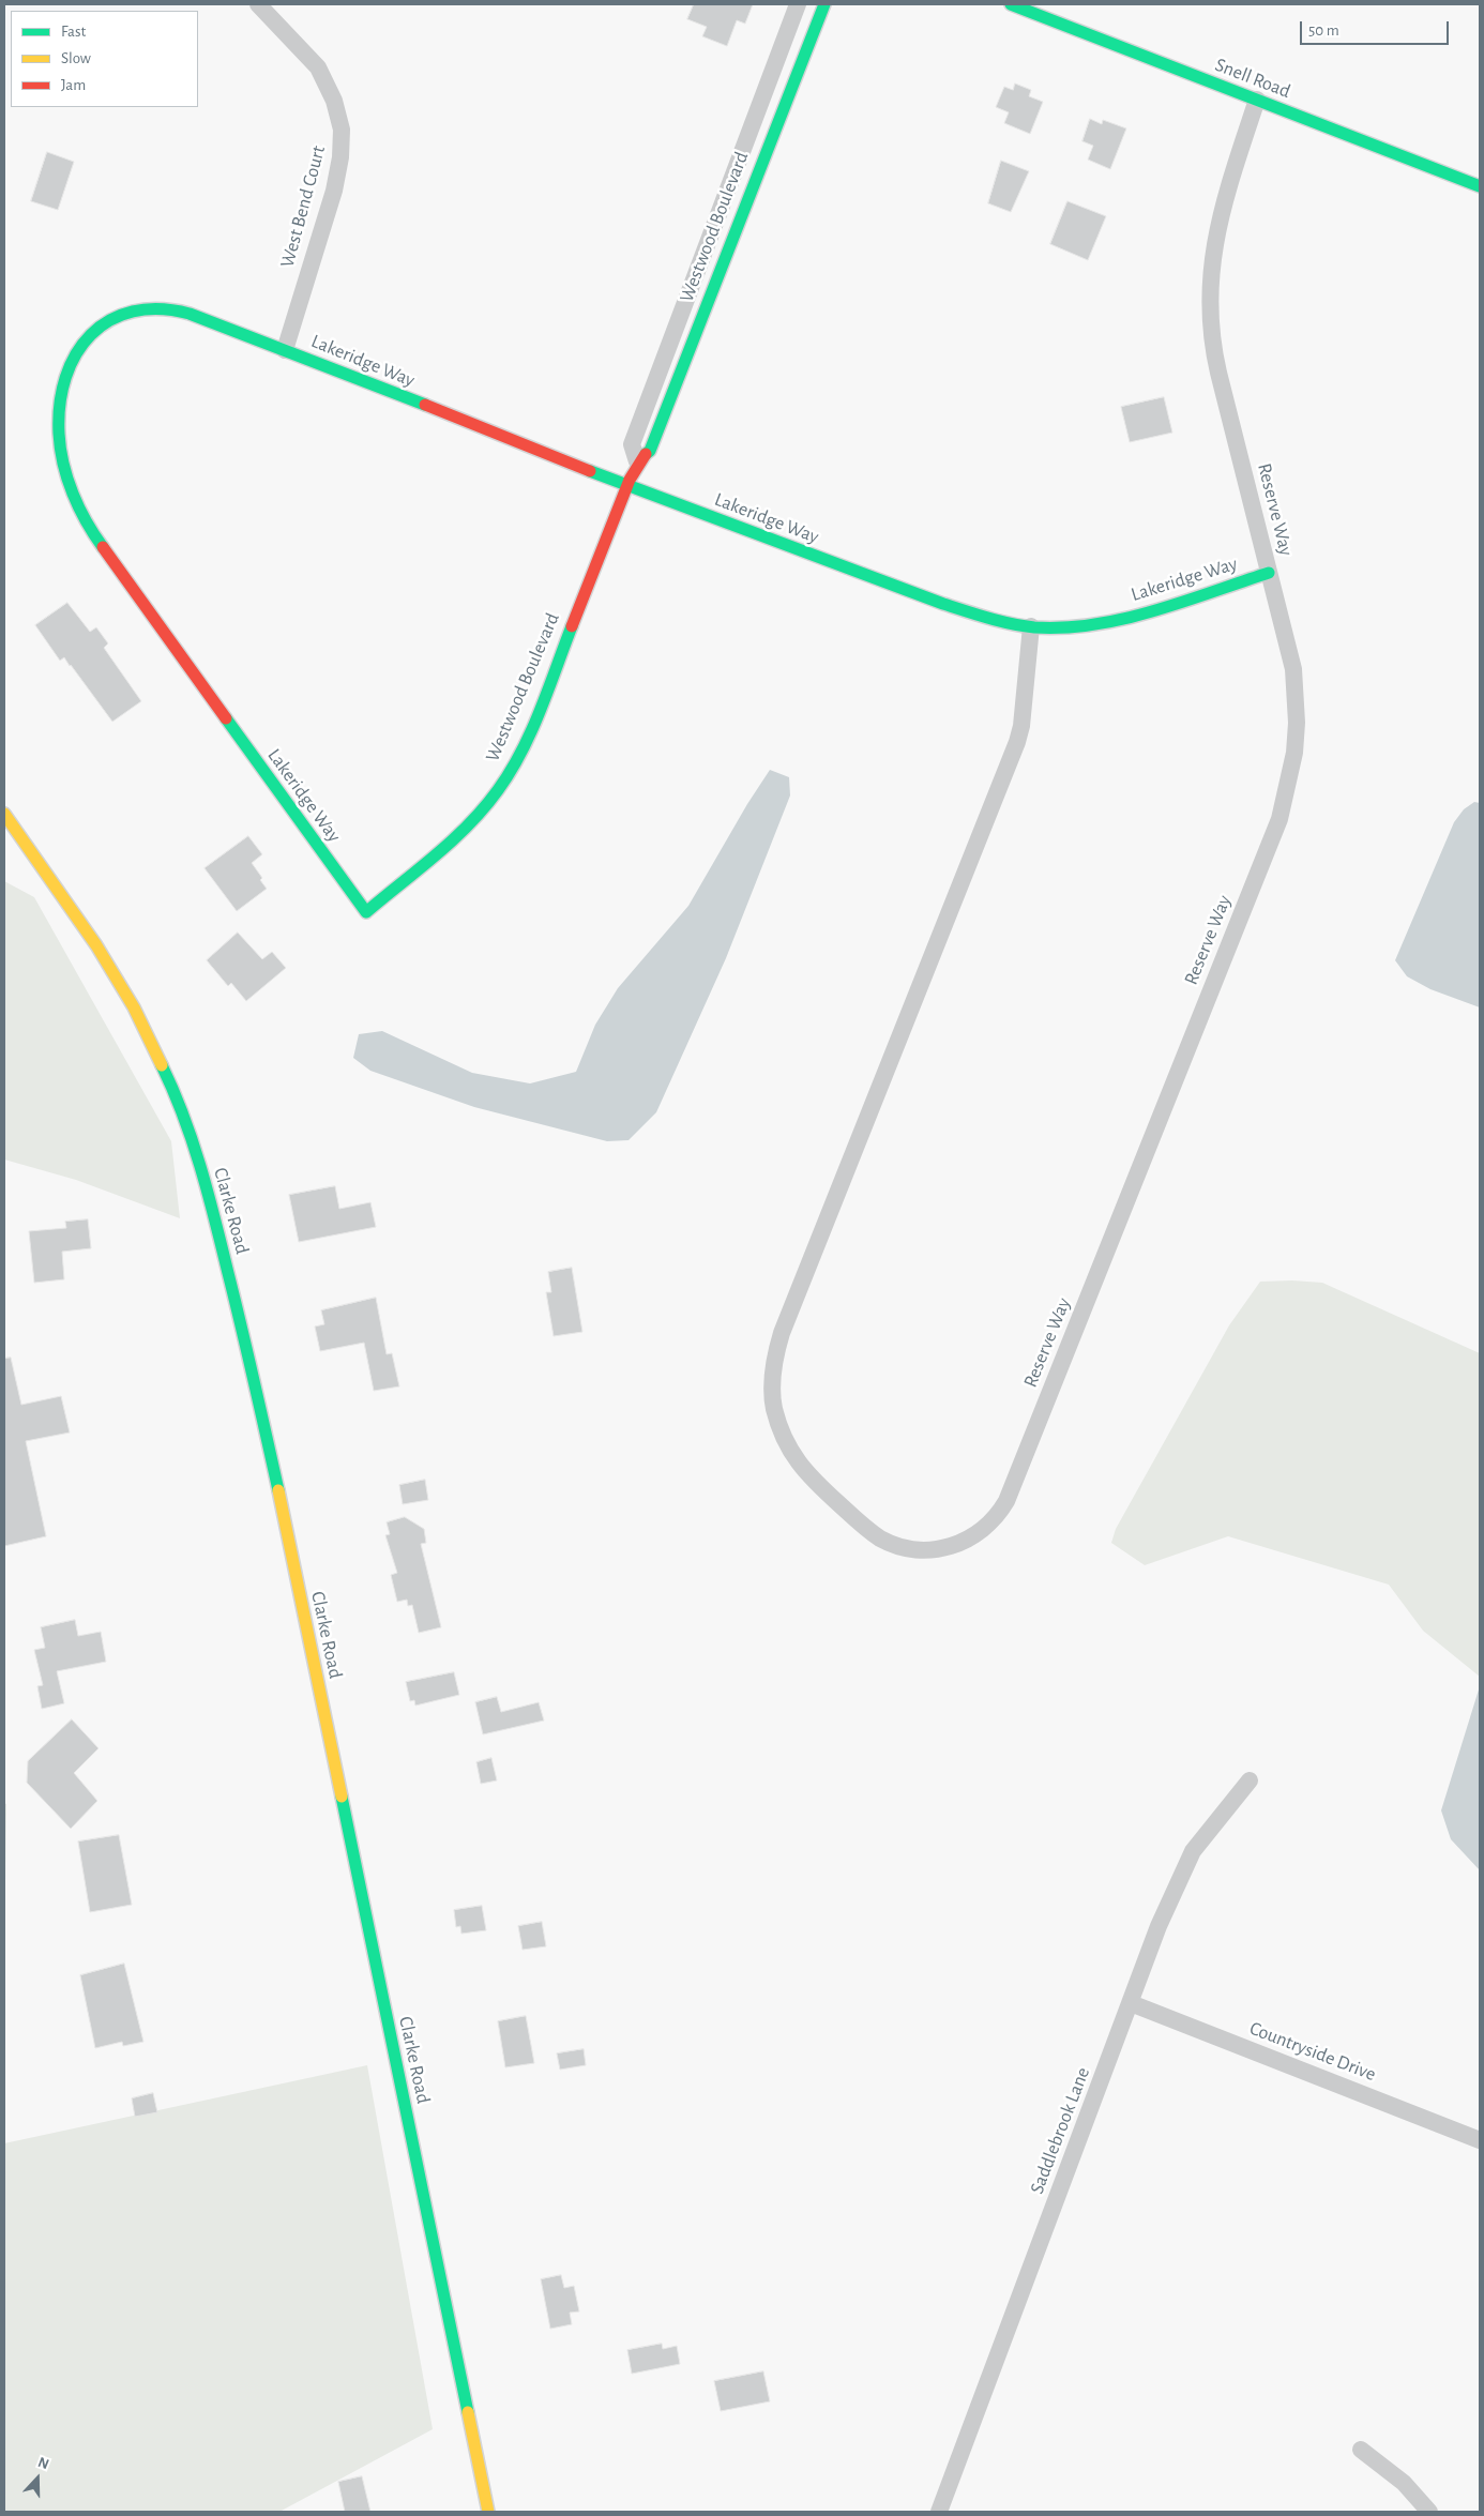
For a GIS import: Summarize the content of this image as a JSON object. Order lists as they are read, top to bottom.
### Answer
{
  "streets": {
    "street": [
      "Snell Road",
      "West Bend Court",
      "Westwood Boulevard",
      "Lakeridge Way",
      "Reserve Way",
      "Clarke Road",
      "Countryside Drive",
      "Saddlebrook Lane"
    ]
  },
  "crossings": [
    ["Snell Road", "Reserve Way"],
    ["West Bend Court", "Lakeridge Way"],
    ["Westwood Boulevard", "Lakeridge Way"],
    ["Lakeridge Way", "Reserve Way"],
    ["Countryside Drive", "Saddlebrook Lane"]
  ],
  "legend": ["Fast", "Slow", "Jam"],
  "scale_bar": "50 m",
  "north": "top"
}
